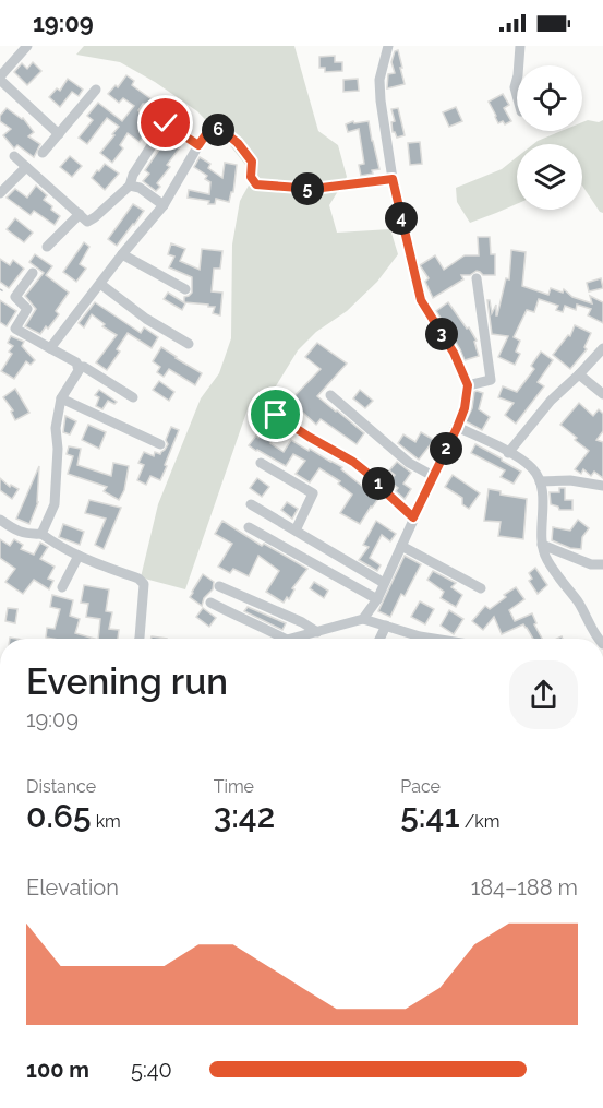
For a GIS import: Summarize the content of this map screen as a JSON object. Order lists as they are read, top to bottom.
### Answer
{
  "page": {
    "status": "19:09",
    "pins": [
      "6",
      "5",
      "4",
      "3",
      "2",
      "1"
    ],
    "heading": ["Evening run", "19:09"],
    "stats": [
      ["Distance", "0.65 km"],
      ["Time", "3:42"],
      ["Pace", "5:41 /km"]
    ],
    "chart": ["Elevation", "184–188 m"],
    "list": [
      {
        "name": "100 m",
        "note": "5:40"
      }
    ]
  }
}
